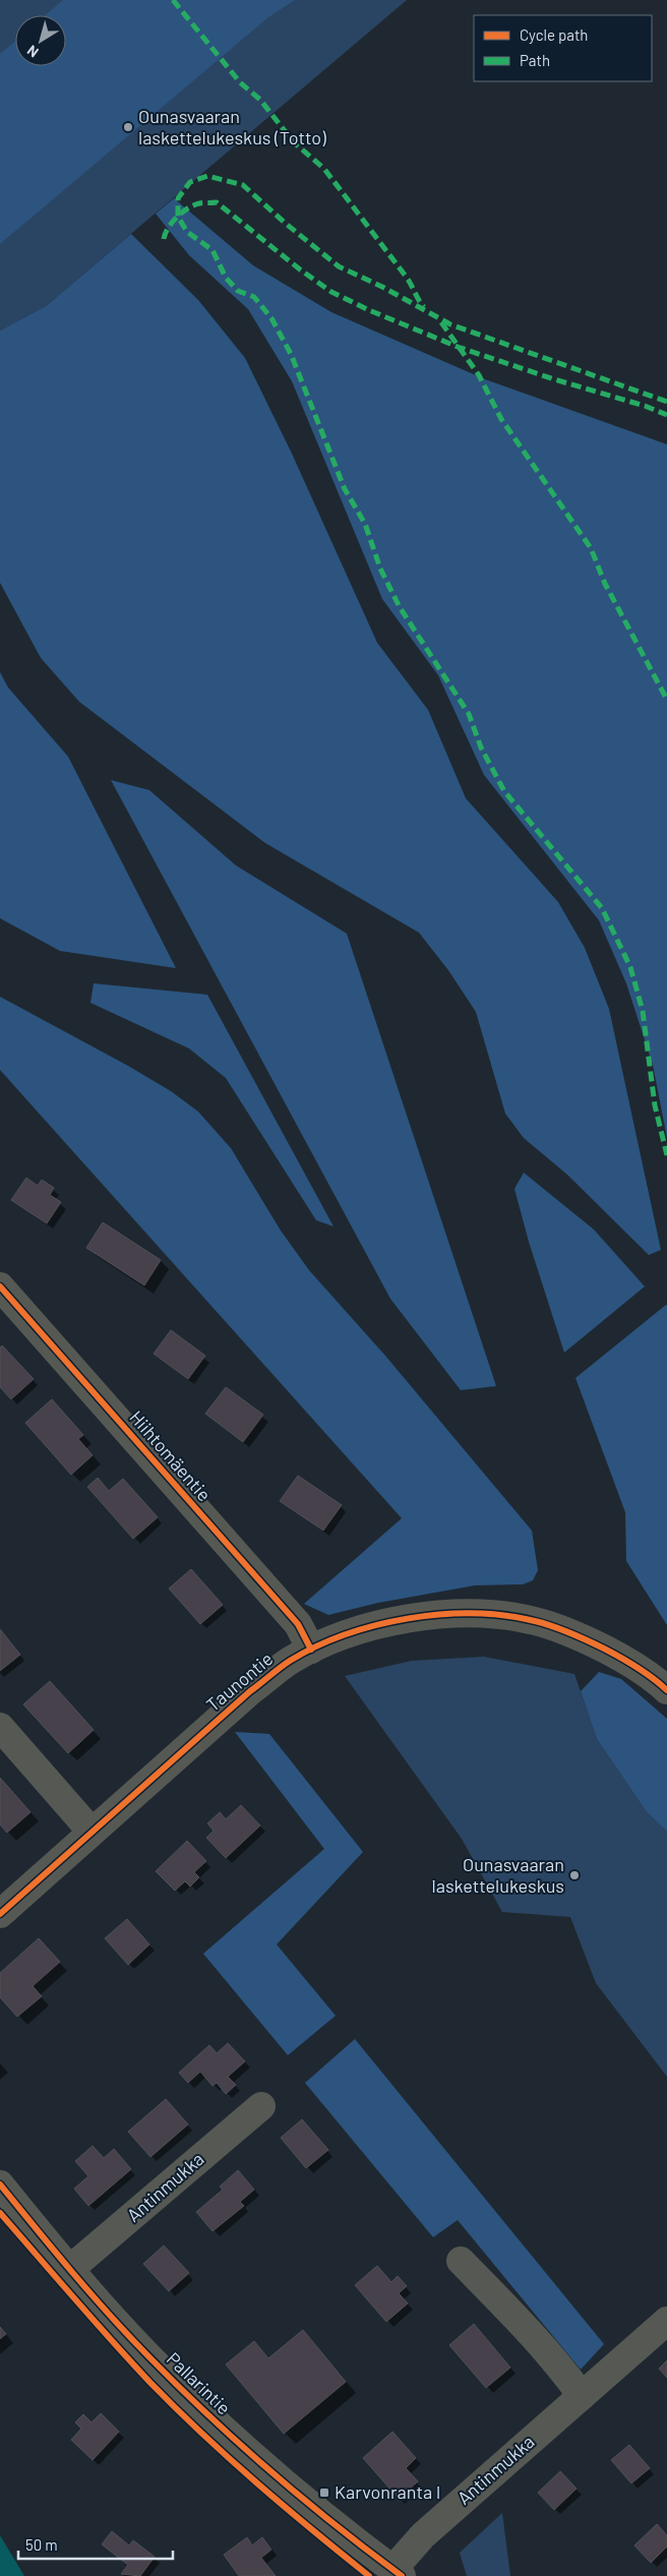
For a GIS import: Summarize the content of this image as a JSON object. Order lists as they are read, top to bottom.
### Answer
{
  "streets": {
    "street": [
      "Hiihtomäentie",
      "Taunontie",
      "Antinmukka",
      "Pallarintie"
    ]
  },
  "crossings": [
    ["Hiihtomäentie", "Taunontie"],
    ["Antinmukka", "Pallarintie"]
  ],
  "places": {
    "other": ["Ounasvaaran laskettelukeskus (Totto)", "Ounasvaaran laskettelukeskus"],
    "transit": ["Karvonranta I"]
  },
  "legend": ["Cycle path", "Path"],
  "scale_bar": "50 m",
  "north": "bottom left"
}
